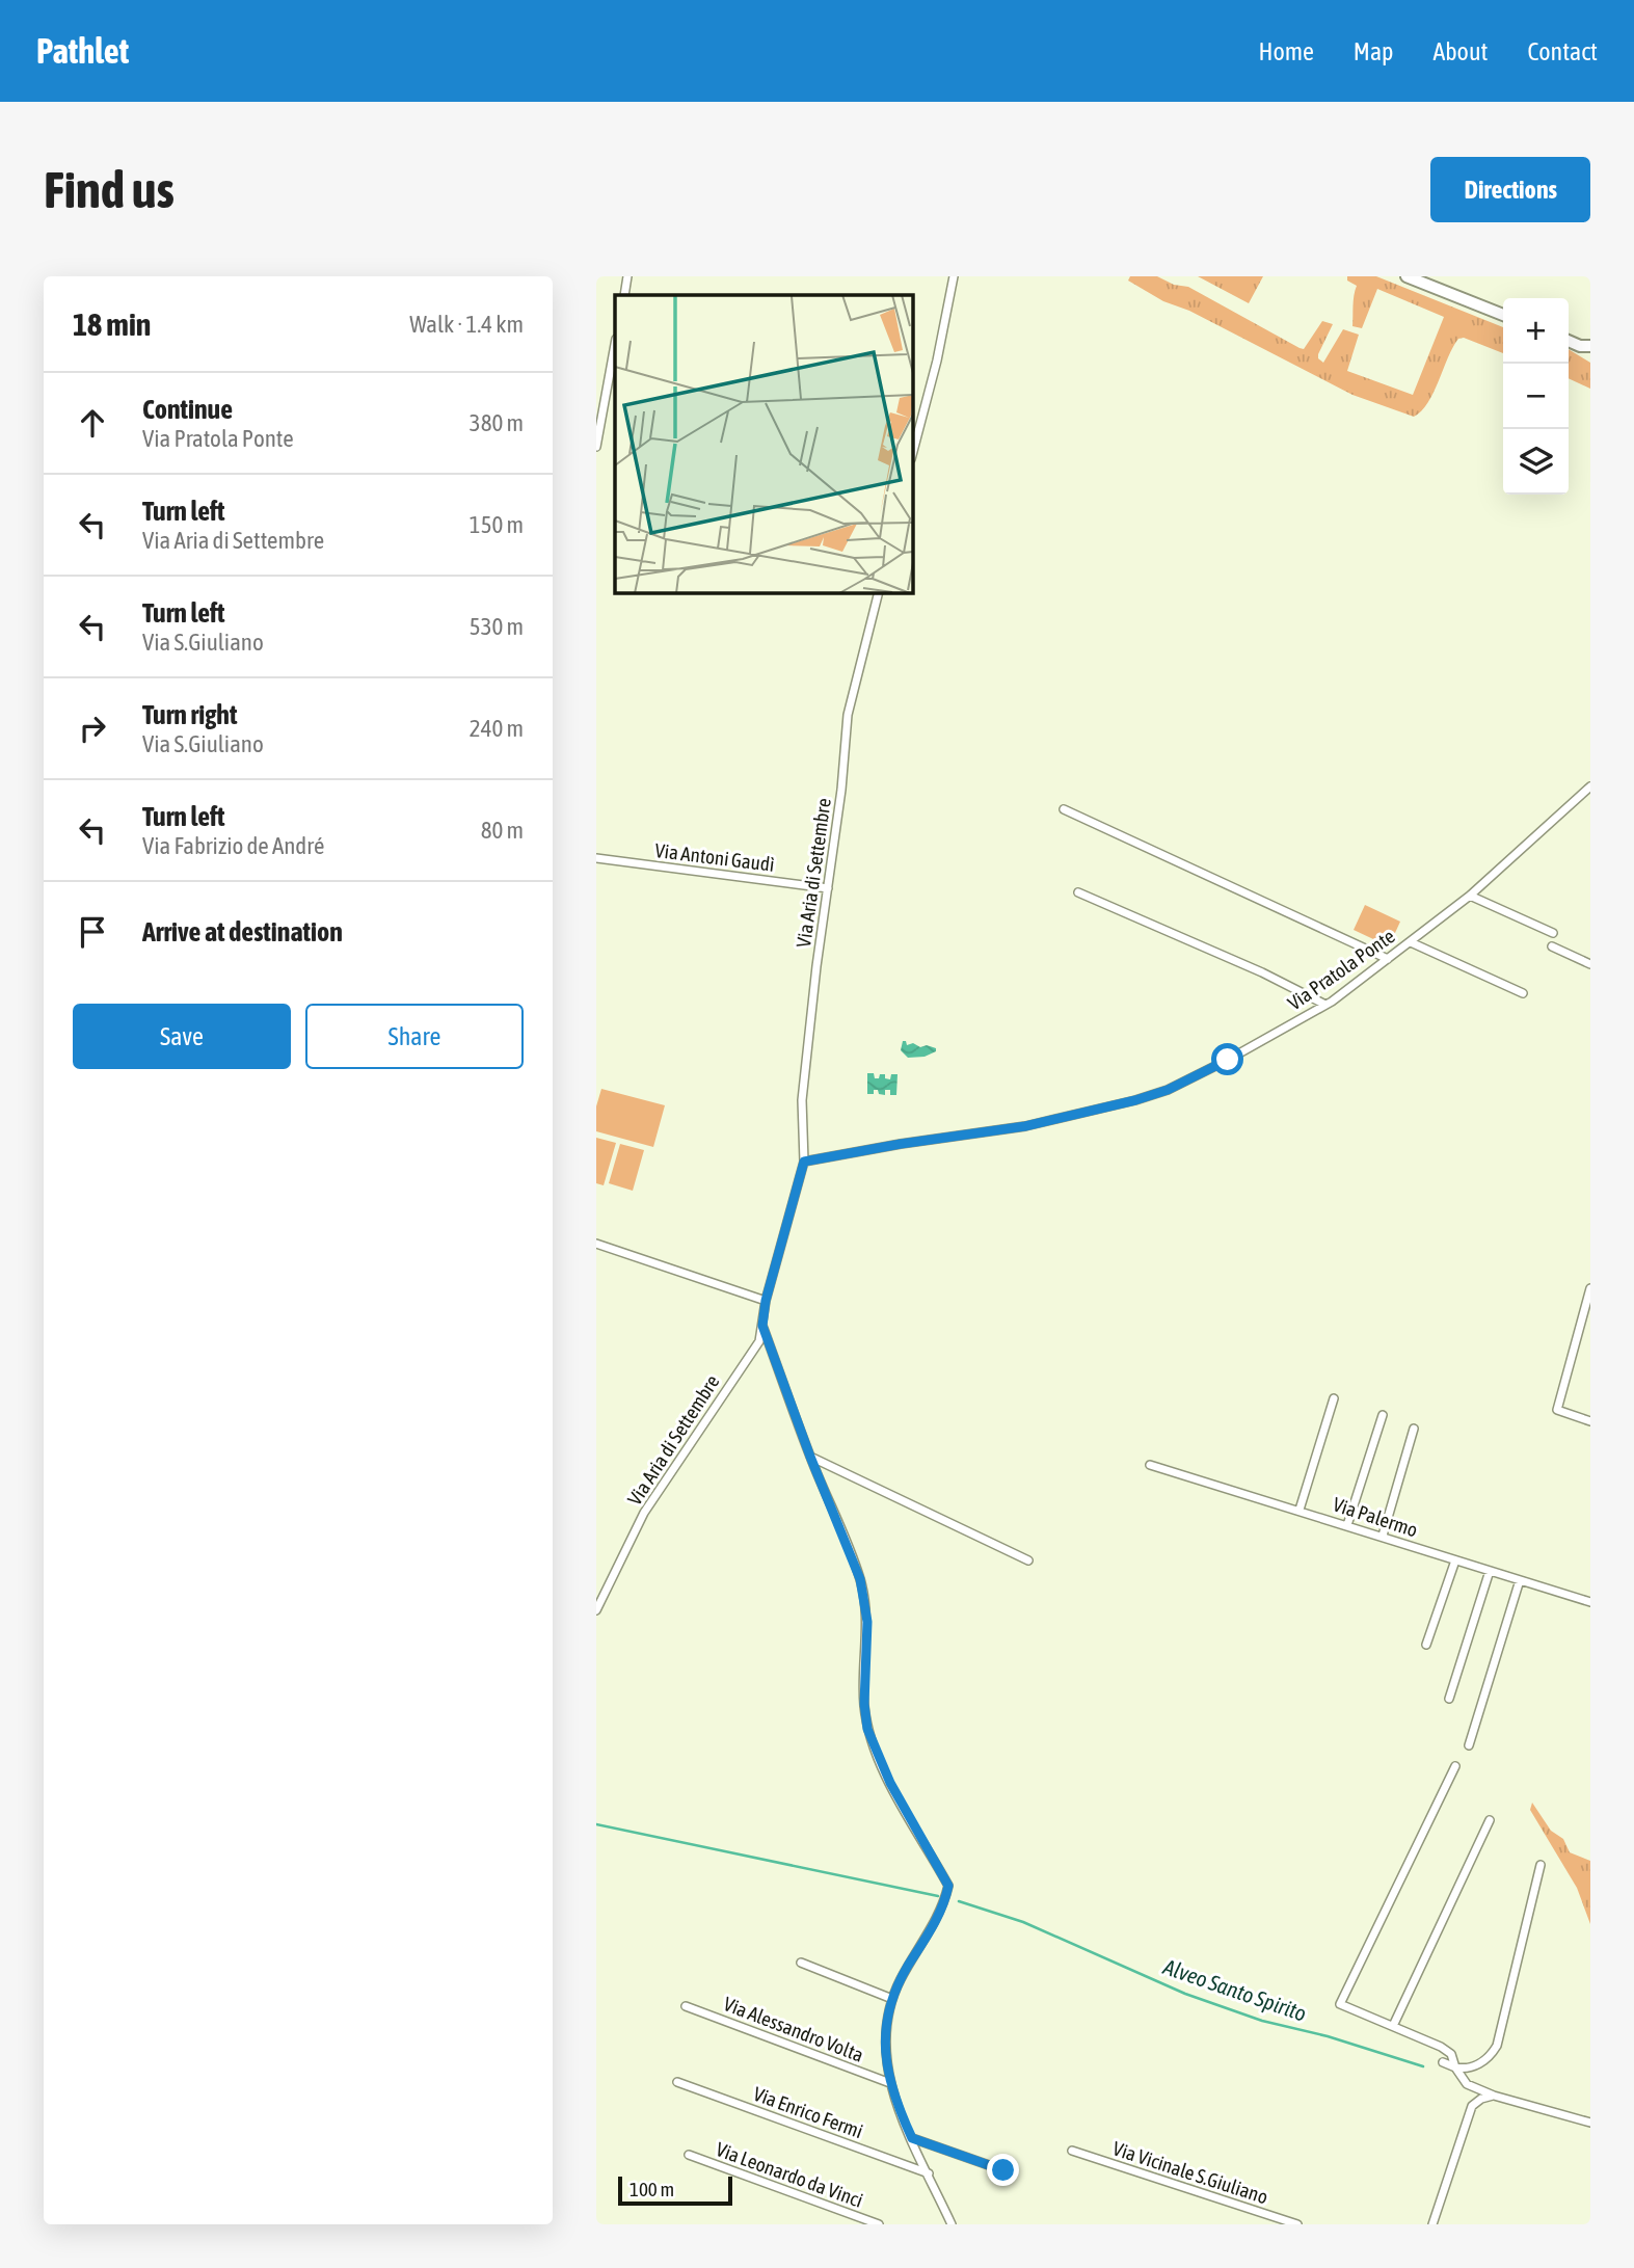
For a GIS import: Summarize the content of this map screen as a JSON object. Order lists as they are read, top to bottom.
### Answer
{
  "streets": {
    "street": [
      "Via Antoni Gaudì",
      "Via Aria di Settembre",
      "Via Pratola Ponte",
      "Via Palermo",
      "Via Alessandro Volta",
      "Via Enrico Fermi",
      "Via Vicinale S.Giuliano",
      "Via Leonardo da Vinci"
    ]
  },
  "crossings": [
    ["Via Antoni Gaudì", "Via Aria di Settembre"],
    ["Via Aria di Settembre", "Via Pratola Ponte"]
  ],
  "water": ["Alveo Santo Spirito"],
  "scale_bar": "100 m",
  "page": {
    "header": "Pathlet",
    "nav": [
      "Home",
      "Map",
      "About",
      "Contact"
    ],
    "buttons": [
      "Directions",
      ["Save", "Share"]
    ],
    "title": "Find us",
    "heading": ["18 min", "Walk · 1.4 km"],
    "map_buttons": ["+", "−"],
    "list": [
      ["Continue", "Via Pratola Ponte", "380 m"],
      ["Turn left", "Via Aria di Settembre", "150 m"],
      ["Turn left", "Via S.Giuliano", "530 m"],
      ["Turn right", "Via S.Giuliano", "240 m"],
      ["Turn left", "Via Fabrizio de André", "80 m"],
      "Arrive at destination"
    ],
    "scale": "100 m"
  }
}
